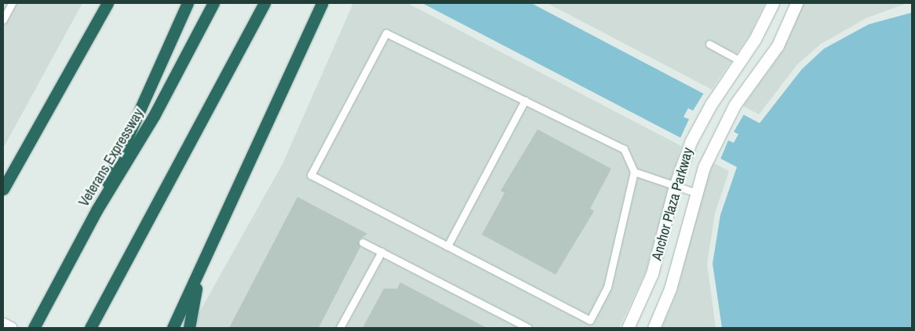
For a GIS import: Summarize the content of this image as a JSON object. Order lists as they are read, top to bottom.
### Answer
{
  "streets": {
    "highway": ["Veterans Expressway"],
    "street": ["Anchor Plaza Parkway"]
  }
}
